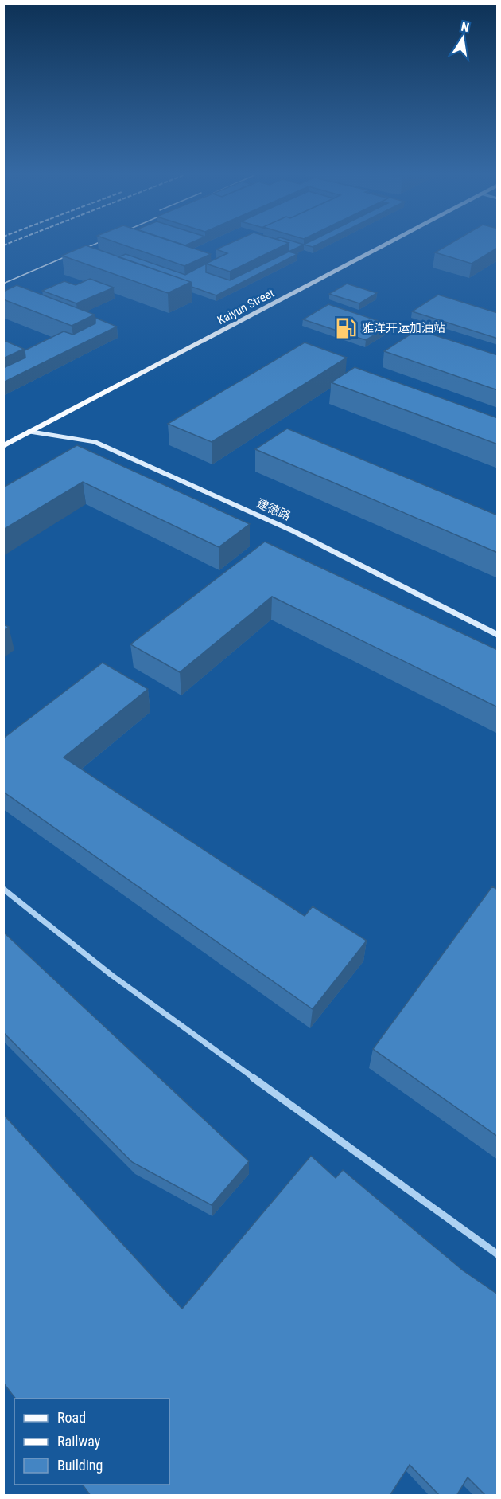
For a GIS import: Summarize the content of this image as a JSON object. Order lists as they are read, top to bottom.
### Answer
{
  "streets": {
    "main road": ["Kaiyun Street"],
    "street": ["建德路"]
  },
  "crossings": [
    ["Kaiyun Street", "建德路"]
  ],
  "places": {
    "fuel station": ["雅洋开运加油站"]
  },
  "legend": ["Road", "Railway", "Building"],
  "north": "top"
}
